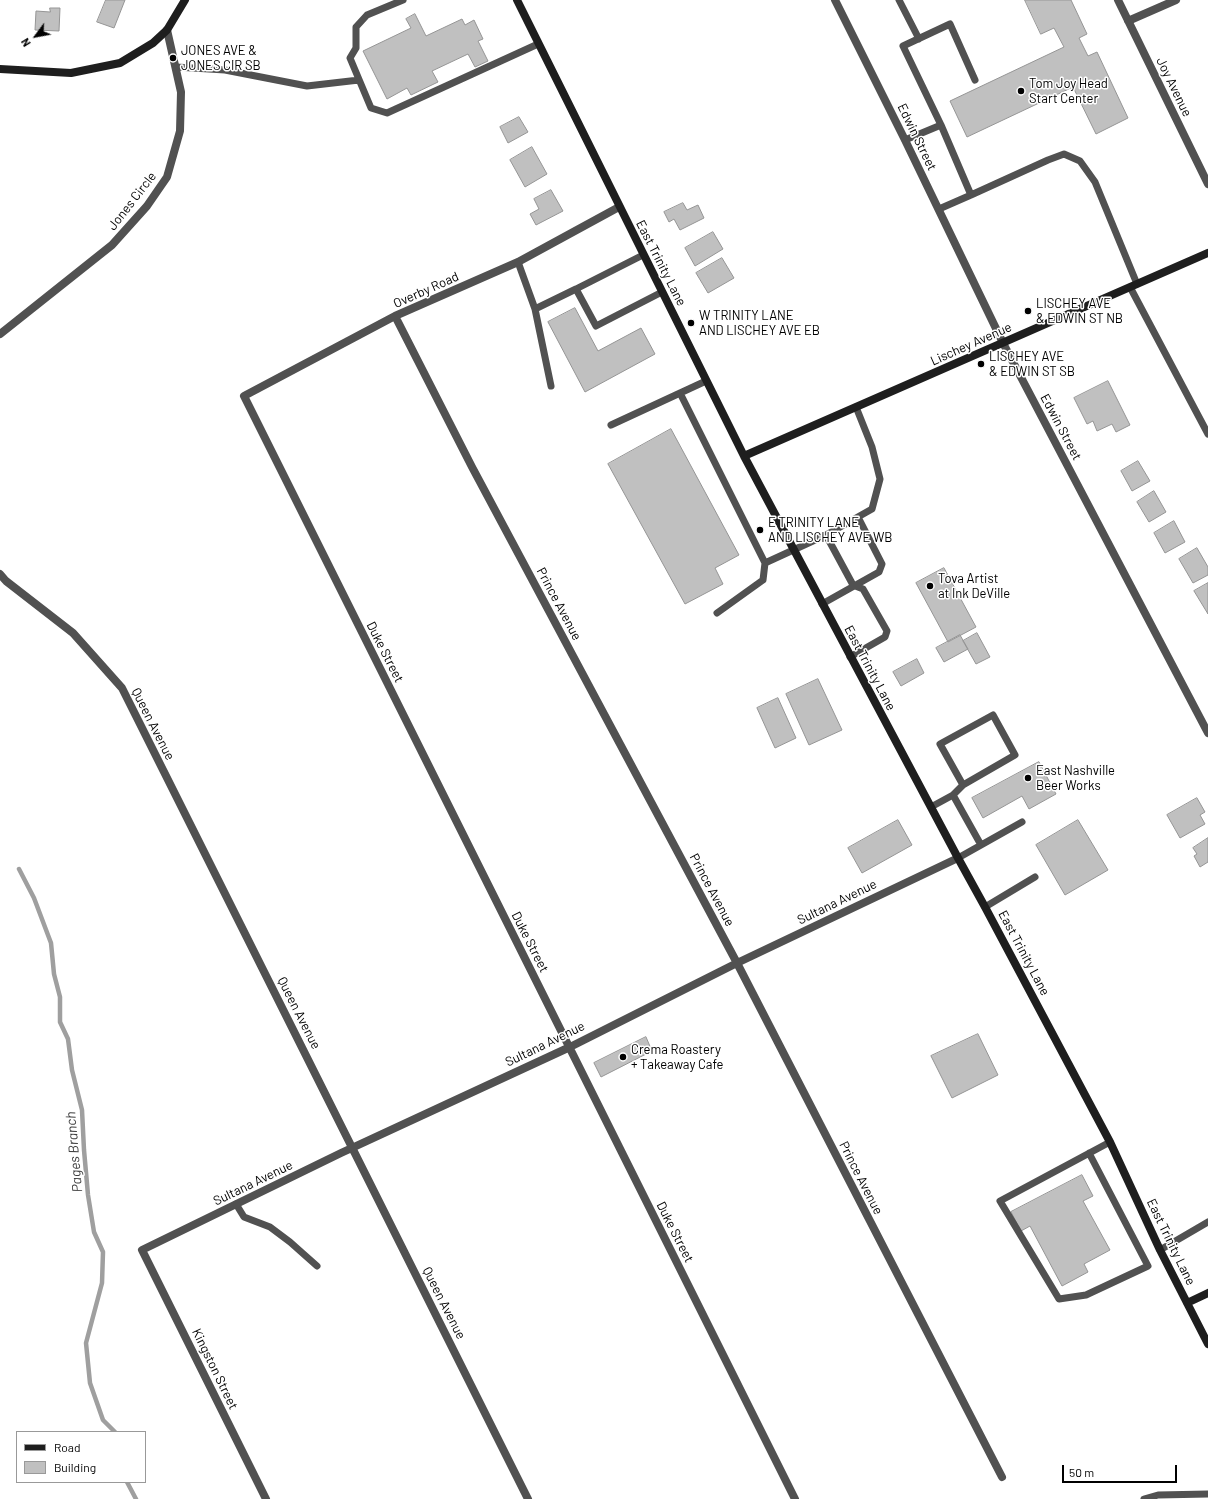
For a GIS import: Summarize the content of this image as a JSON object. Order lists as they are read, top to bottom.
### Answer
{
  "streets": {
    "main road": ["East Trinity Lane", "Lischey Avenue"],
    "street": [
      "Joy Avenue",
      "Edwin Street",
      "Jones Circle",
      "Overby Road",
      "Prince Avenue",
      "Duke Street",
      "Queen Avenue",
      "Sultana Avenue",
      "Kingston Street"
    ]
  },
  "crossings": [
    ["Edwin Street", "Lischey Avenue"],
    ["East Trinity Lane", "Overby Road"],
    ["East Trinity Lane", "Lischey Avenue"],
    ["East Trinity Lane", "Sultana Avenue"],
    ["Overby Road", "Prince Avenue"],
    ["Overby Road", "Duke Street"],
    ["Prince Avenue", "Sultana Avenue"],
    ["Duke Street", "Sultana Avenue"],
    ["Queen Avenue", "Sultana Avenue"],
    ["Sultana Avenue", "Kingston Street"]
  ],
  "water": ["Pages Branch"],
  "places": [
    "JONES AVE & JONES CIR SB",
    "Tom Joy Head Start Center",
    "LISCHEY AVE & EDWIN ST NB",
    "W TRINITY LANE AND LISCHEY AVE EB",
    "LISCHEY AVE & EDWIN ST SB",
    "E TRINITY LANE AND LISCHEY AVE WB",
    "Tova Artist at Ink DeVille",
    "East Nashville Beer Works",
    "Crema Roastery + Takeaway Cafe"
  ],
  "legend": ["Road", "Building"],
  "scale_bar": "50 m",
  "north": "bottom left"
}
